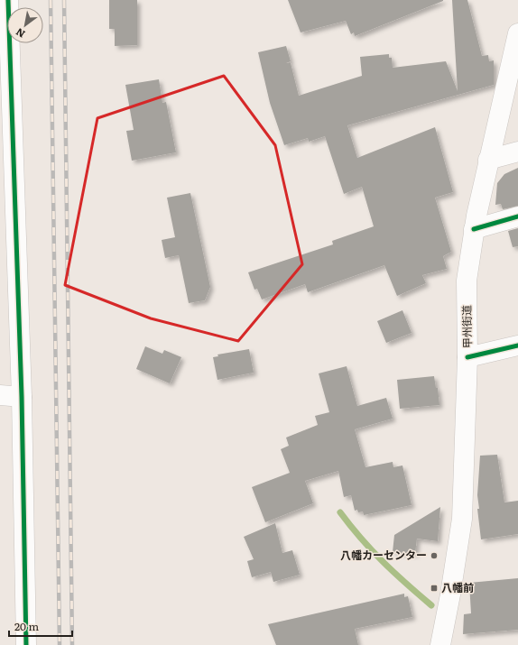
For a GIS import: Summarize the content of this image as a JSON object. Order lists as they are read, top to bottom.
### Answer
{
  "streets": {
    "main road": ["甲州街道"]
  },
  "places": {
    "other": ["八幡カーセンター"],
    "transit": ["八幡前"]
  },
  "scale_bar": "20 m",
  "north": "bottom left"
}
